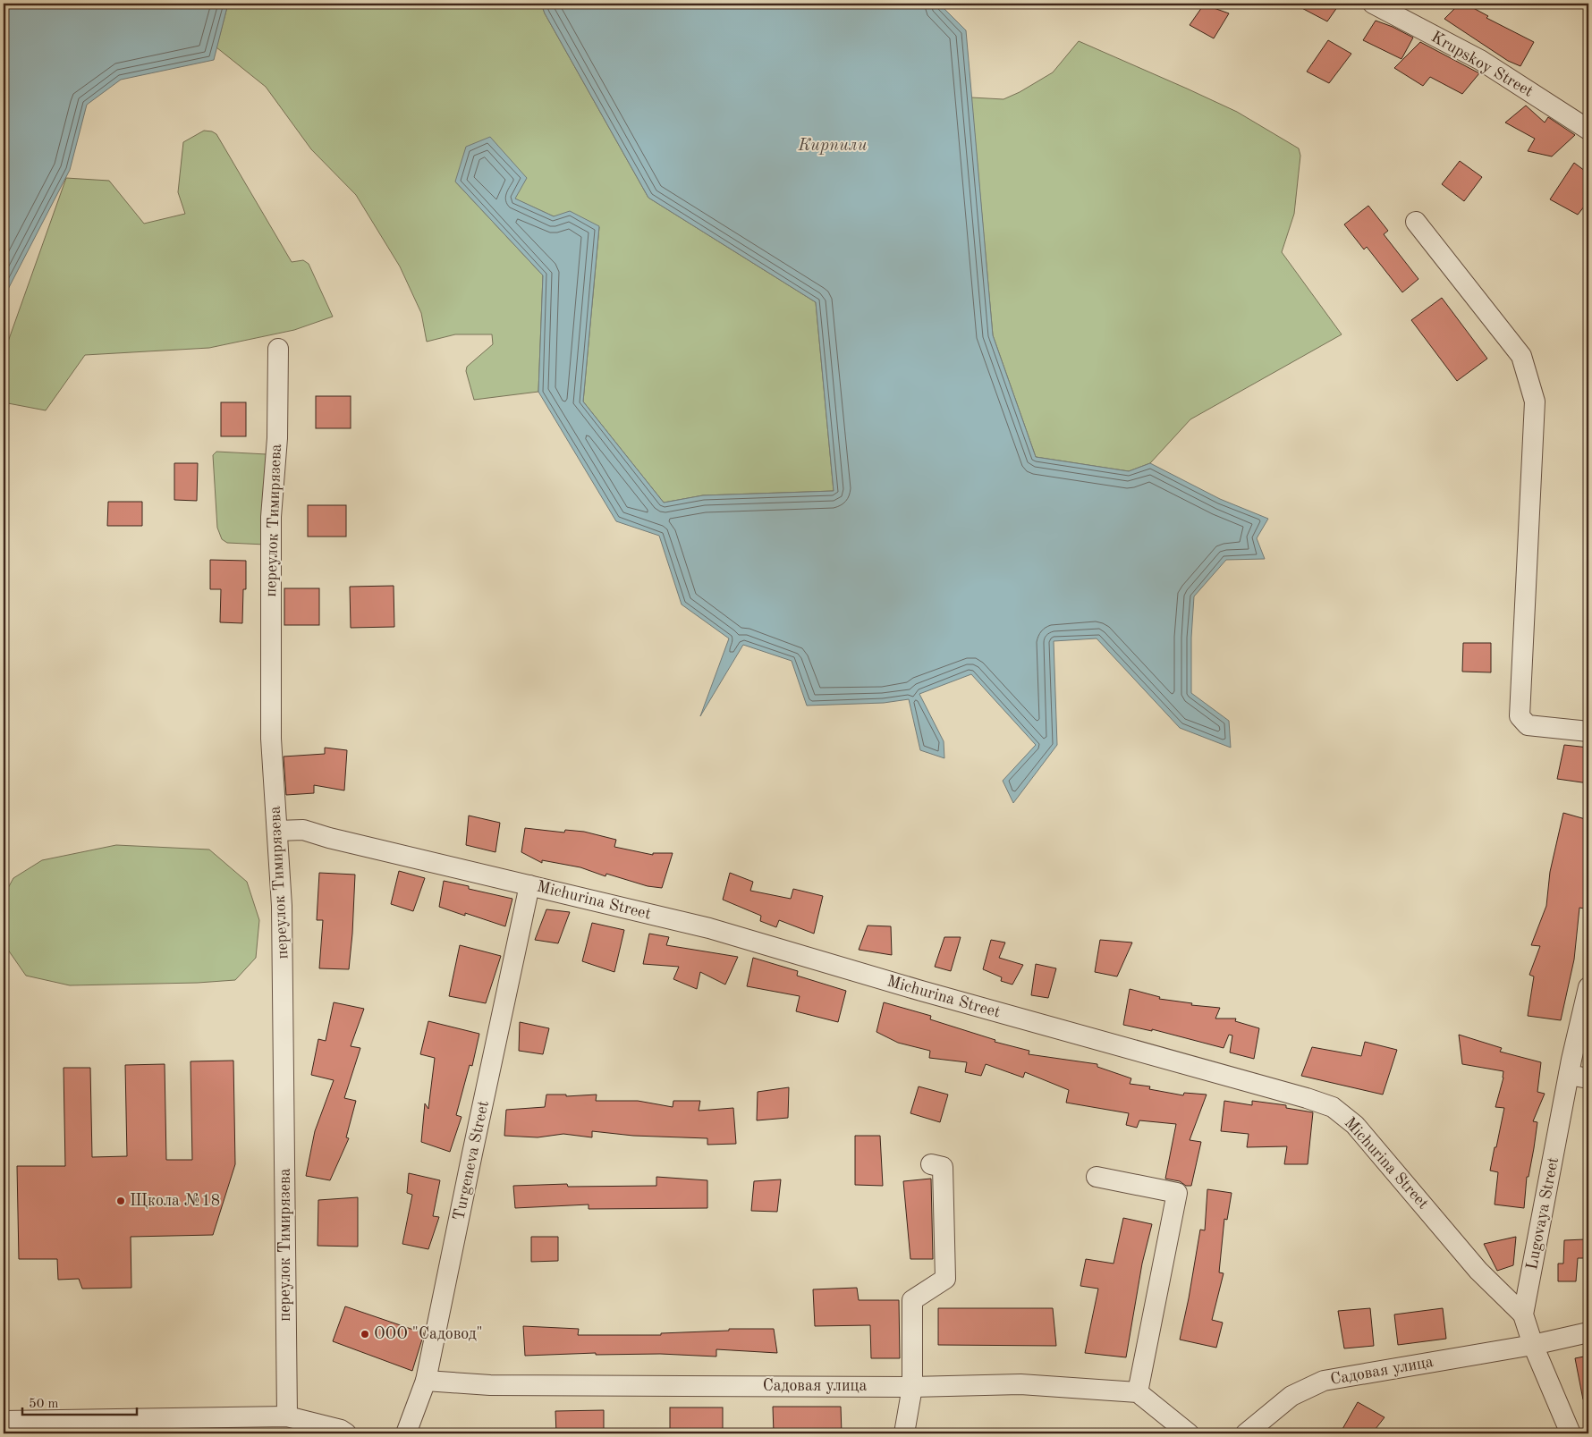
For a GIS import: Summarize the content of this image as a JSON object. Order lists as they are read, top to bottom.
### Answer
{
  "streets": {
    "street": [
      "Krupskoy Street",
      "переулок Тимирязева",
      "Michurina Street",
      "Turgeneva Street",
      "Lugovaya Street",
      "Садовая улица"
    ]
  },
  "crossings": [
    ["переулок Тимирязева", "Michurina Street"],
    ["Michurina Street", "Turgeneva Street"],
    ["Michurina Street", "Lugovaya Street"],
    ["Turgeneva Street", "Садовая улица"],
    ["Lugovaya Street", "Садовая улица"]
  ],
  "water": ["Кирпили"],
  "places": ["Щкола №18", "ООО \"Садовод\""],
  "scale_bar": "50 m"
}
